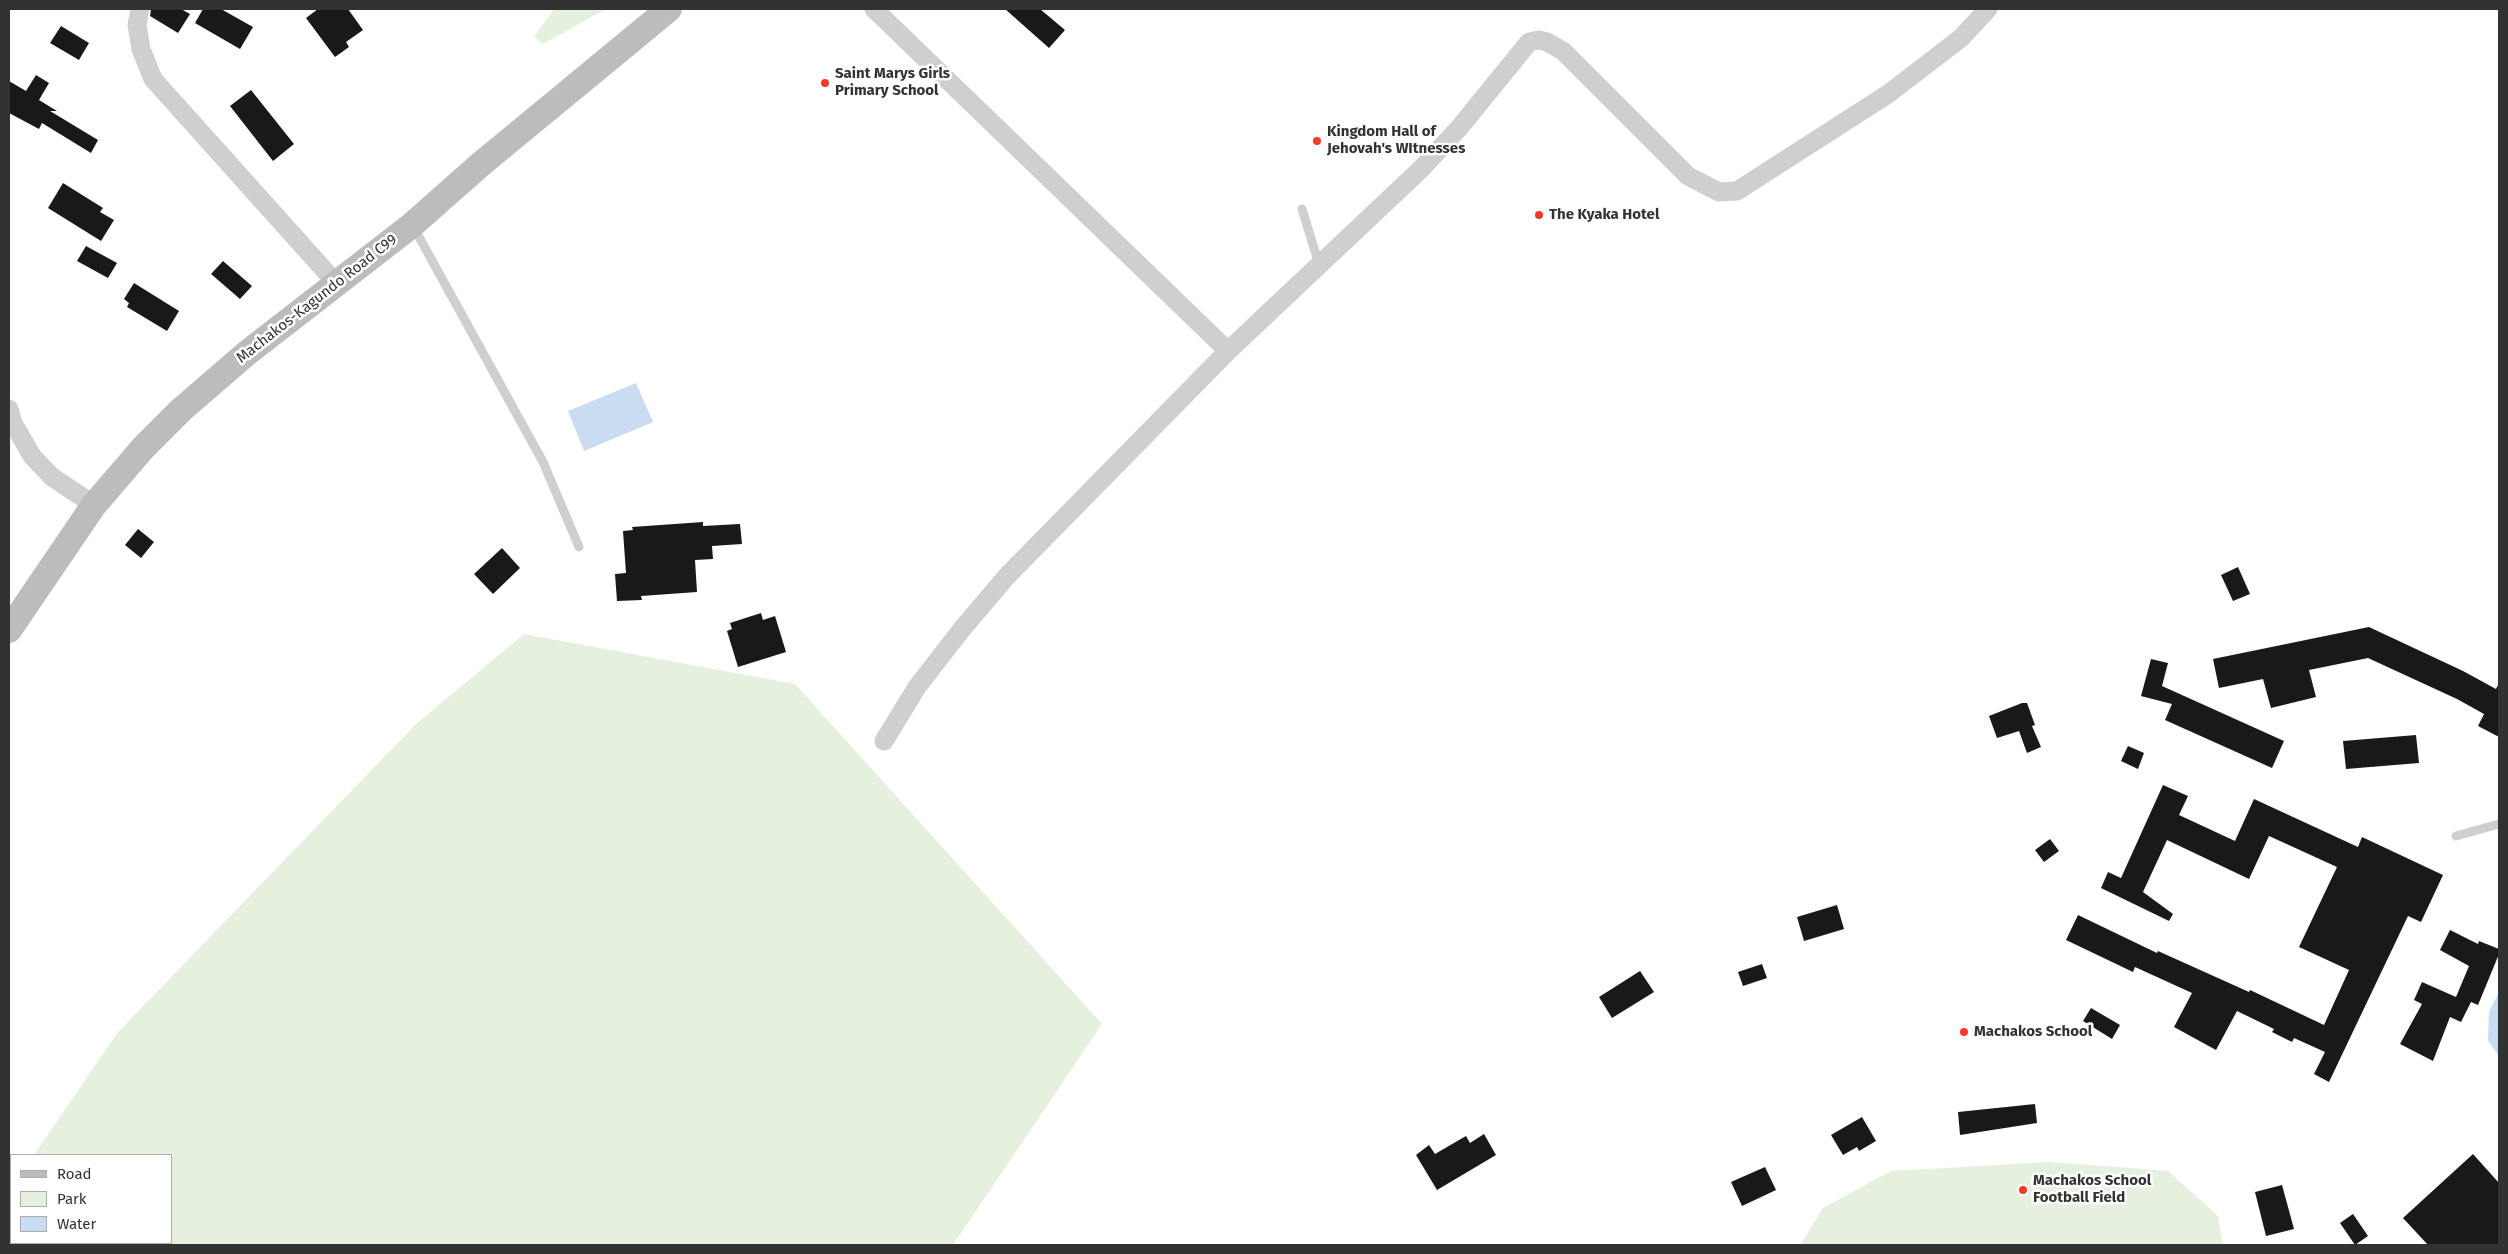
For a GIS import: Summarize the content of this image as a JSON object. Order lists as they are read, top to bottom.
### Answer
{
  "streets": {
    "main road": ["Machakos-Kagundo Road C99"]
  },
  "places": [
    "Saint Marys Girls Primary School",
    "Kingdom Hall of Jehovah's WItnesses",
    "The Kyaka Hotel",
    "Machakos School",
    "Machakos School Football Field"
  ],
  "legend": ["Road", "Park", "Water"]
}
